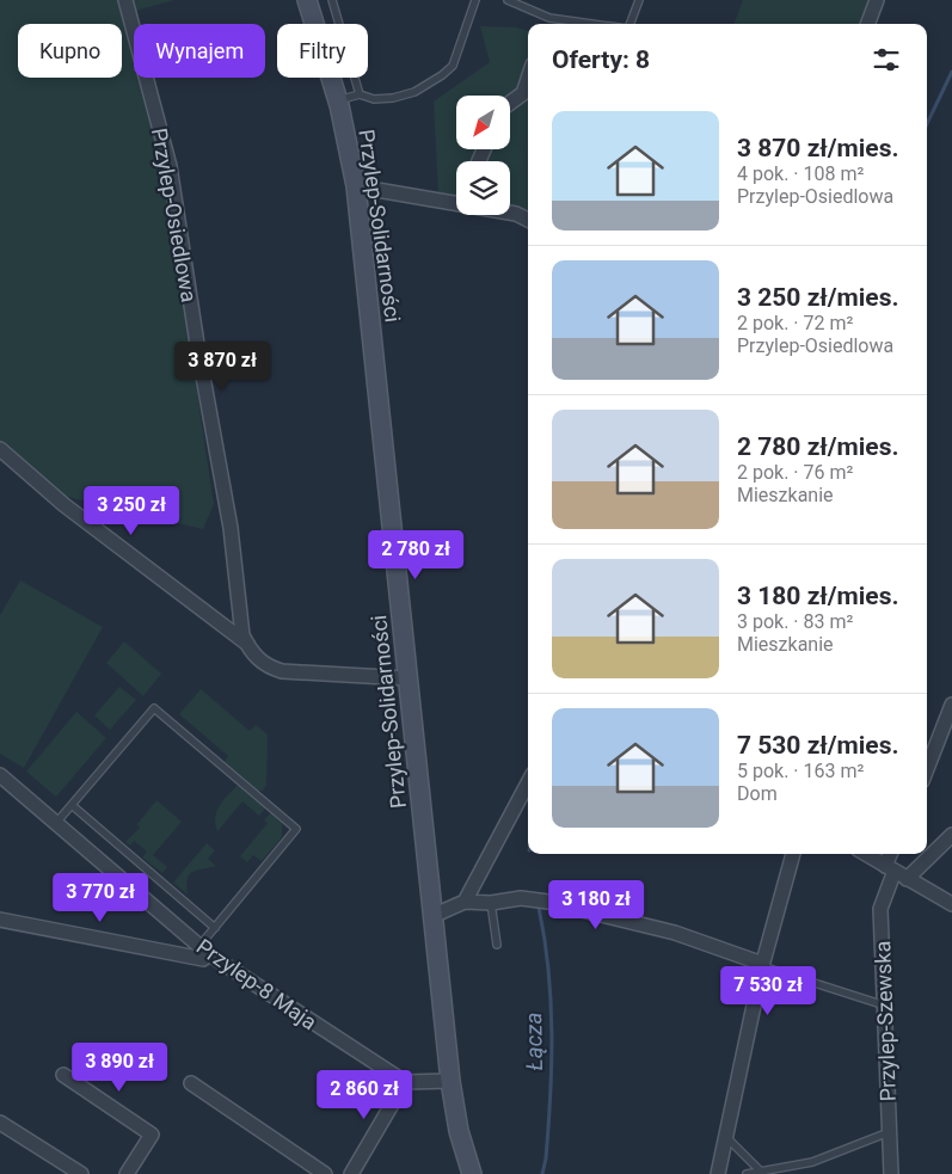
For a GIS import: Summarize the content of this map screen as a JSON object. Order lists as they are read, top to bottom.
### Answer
{
  "streets": {
    "main road": ["Przylep-Solidarności"],
    "street": ["Przylep-Osiedlowa", "Przylep-8 Maja", "Przylep-Szewska"]
  },
  "water": ["Łącza"],
  "north": "bottom left",
  "page": {
    "chip": ["Kupno", "Wynajem", "Filtry"],
    "heading": "Oferty: 8",
    "list": [
      {
        "name": "3 870 zł/mies.",
        "note": "4 pok. · 108 m² · Przylep-Osiedlowa"
      },
      {
        "name": "3 250 zł/mies.",
        "note": "2 pok. · 72 m² · Przylep-Osiedlowa"
      },
      {
        "name": "2 780 zł/mies.",
        "note": "2 pok. · 76 m² · Mieszkanie"
      },
      {
        "name": "3 180 zł/mies.",
        "note": "3 pok. · 83 m² · Mieszkanie"
      },
      {
        "name": "7 530 zł/mies.",
        "note": "5 pok. · 163 m² · Dom"
      }
    ],
    "price": [
      "3 870 zł",
      "3 250 zł",
      "2 780 zł",
      "3 770 zł",
      "3 180 zł",
      "7 530 zł",
      "3 890 zł",
      "2 860 zł"
    ]
  }
}
